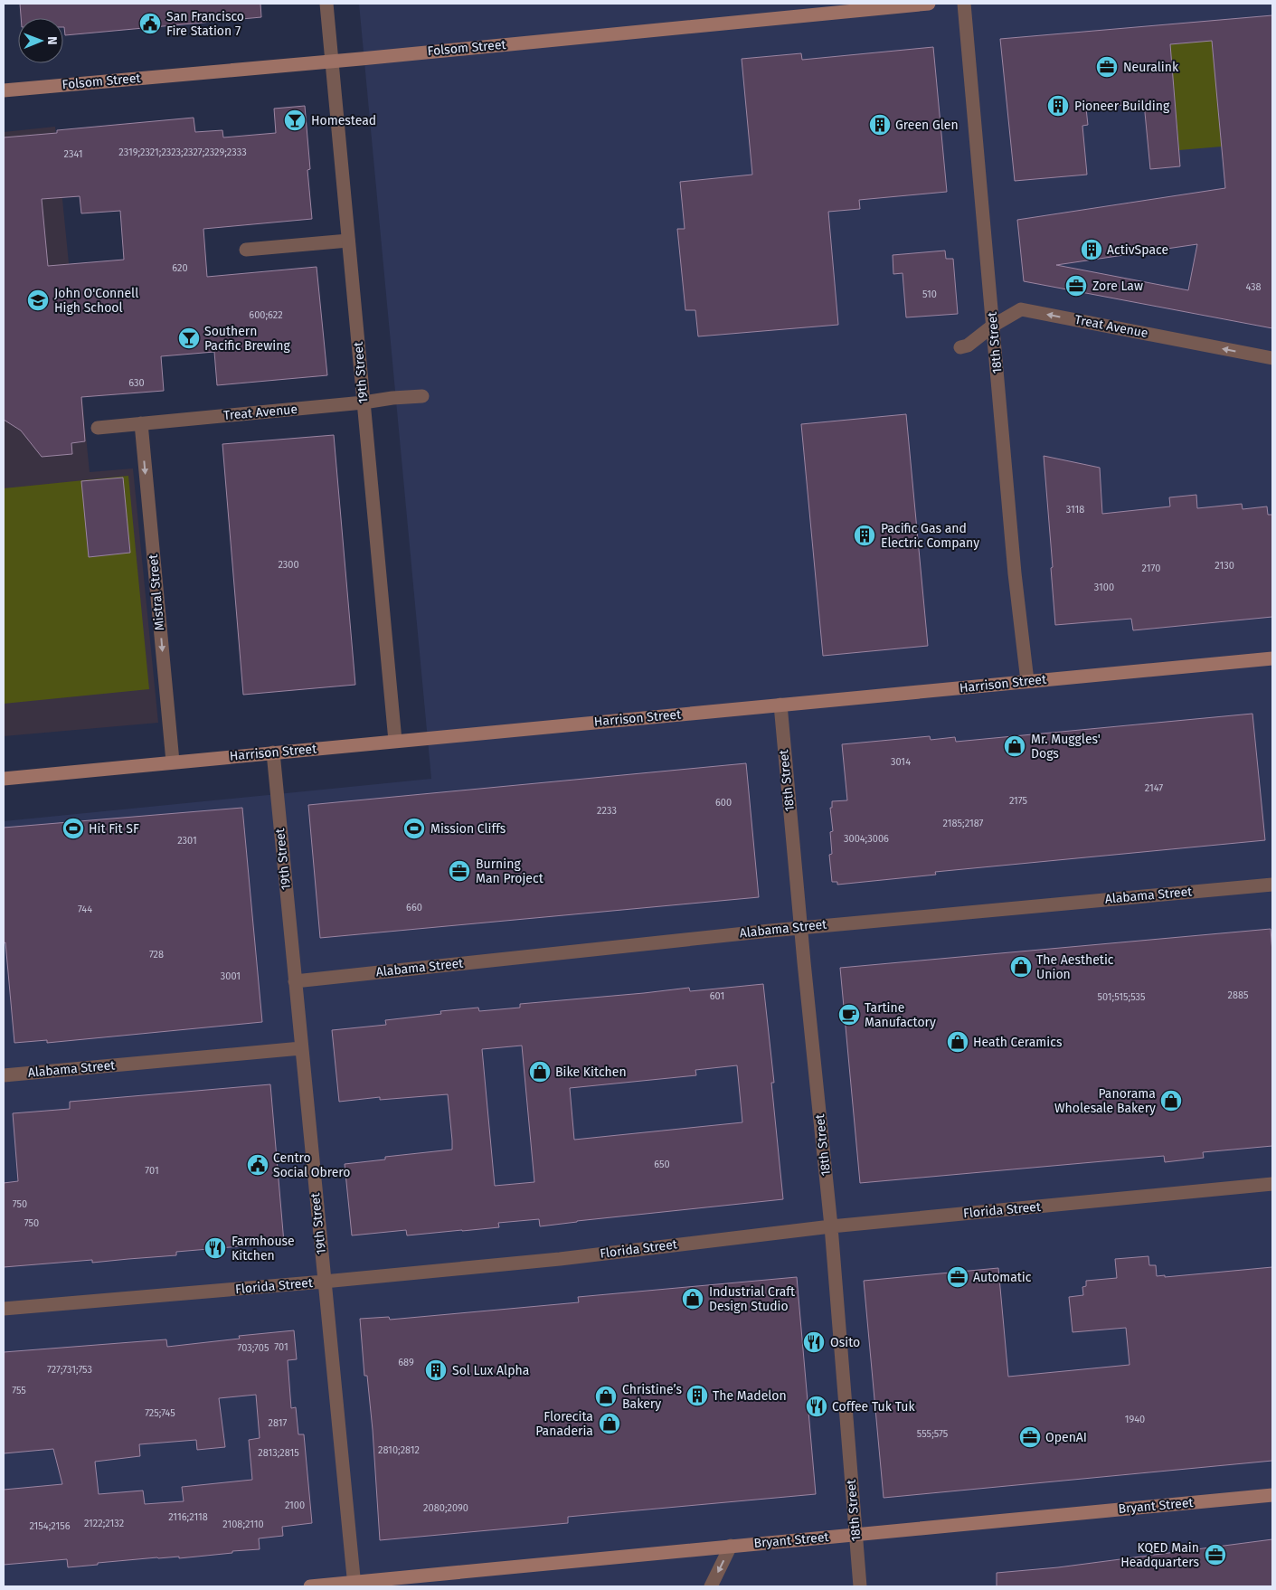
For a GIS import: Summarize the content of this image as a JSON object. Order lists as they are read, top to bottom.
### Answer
{
  "streets": {
    "street": [
      "Folsom Street",
      "Treat Avenue",
      "18th Street",
      "19th Street",
      "Mistral Street",
      "Harrison Street",
      "Alabama Street",
      "Florida Street",
      "Bryant Street"
    ]
  },
  "crossings": [
    ["Folsom Street", "19th Street"],
    ["Treat Avenue", "18th Street"],
    ["Treat Avenue", "19th Street"],
    ["Treat Avenue", "Mistral Street"],
    ["18th Street", "Harrison Street"],
    ["18th Street", "Alabama Street"],
    ["18th Street", "Florida Street"],
    ["18th Street", "Bryant Street"],
    ["19th Street", "Harrison Street"],
    ["19th Street", "Alabama Street"],
    ["19th Street", "Florida Street"],
    ["19th Street", "Bryant Street"],
    ["Mistral Street", "Harrison Street"]
  ],
  "one_way": ["Treat Avenue", "Mistral Street"],
  "places": {
    "public building": ["San Francisco Fire Station 7", "Centro Social Obrero"],
    "office": [
      "Neuralink",
      "Zore Law",
      "Burning Man Project",
      "Automatic",
      "OpenAI",
      "KQED Main Headquarters"
    ],
    "building": [
      "Pioneer Building",
      "Green Glen",
      "ActivSpace",
      "Pacific Gas and Electric Company",
      "Sol Lux Alpha",
      "The Madelon"
    ],
    "bar": ["Homestead", "Southern Pacific Brewing"],
    "school or university": ["John O'Connell High School"],
    "shop": [
      "Mr. Muggles' Dogs",
      "The Aesthetic Union",
      "Heath Ceramics",
      "Bike Kitchen",
      "Panorama Wholesale Bakery",
      "Industrial Craft Design Studio",
      "Christine’s Bakery",
      "Florecita Panaderia"
    ],
    "sports": ["Hit Fit SF", "Mission Cliffs"],
    "cafe": ["Tartine Manufactory"],
    "restaurant": ["Farmhouse Kitchen", "Osito", "Coffee Tuk Tuk"]
  },
  "house_numbers": [
    "2319;2321;2323;2327;2329;2333",
    "2341",
    "620",
    "438",
    "510",
    "600;622",
    "630",
    "3118",
    "2300",
    "2130",
    "2170",
    "3100",
    "3014",
    "2147",
    "2175",
    "600",
    "2233",
    "2185;2187",
    "3004;3006",
    "2301",
    "660",
    "744",
    "728",
    "3001",
    "2885",
    "601",
    "501;515;535",
    "650",
    "701",
    "750",
    "750",
    "701",
    "703;705",
    "689",
    "727;731;753",
    "755",
    "725;745",
    "1940",
    "2817",
    "555;575",
    "2810;2812",
    "2813;2815",
    "2100",
    "2080;2090",
    "2116;2118",
    "2122;2132",
    "2108;2110",
    "2154;2156"
  ],
  "north": "right"
}
